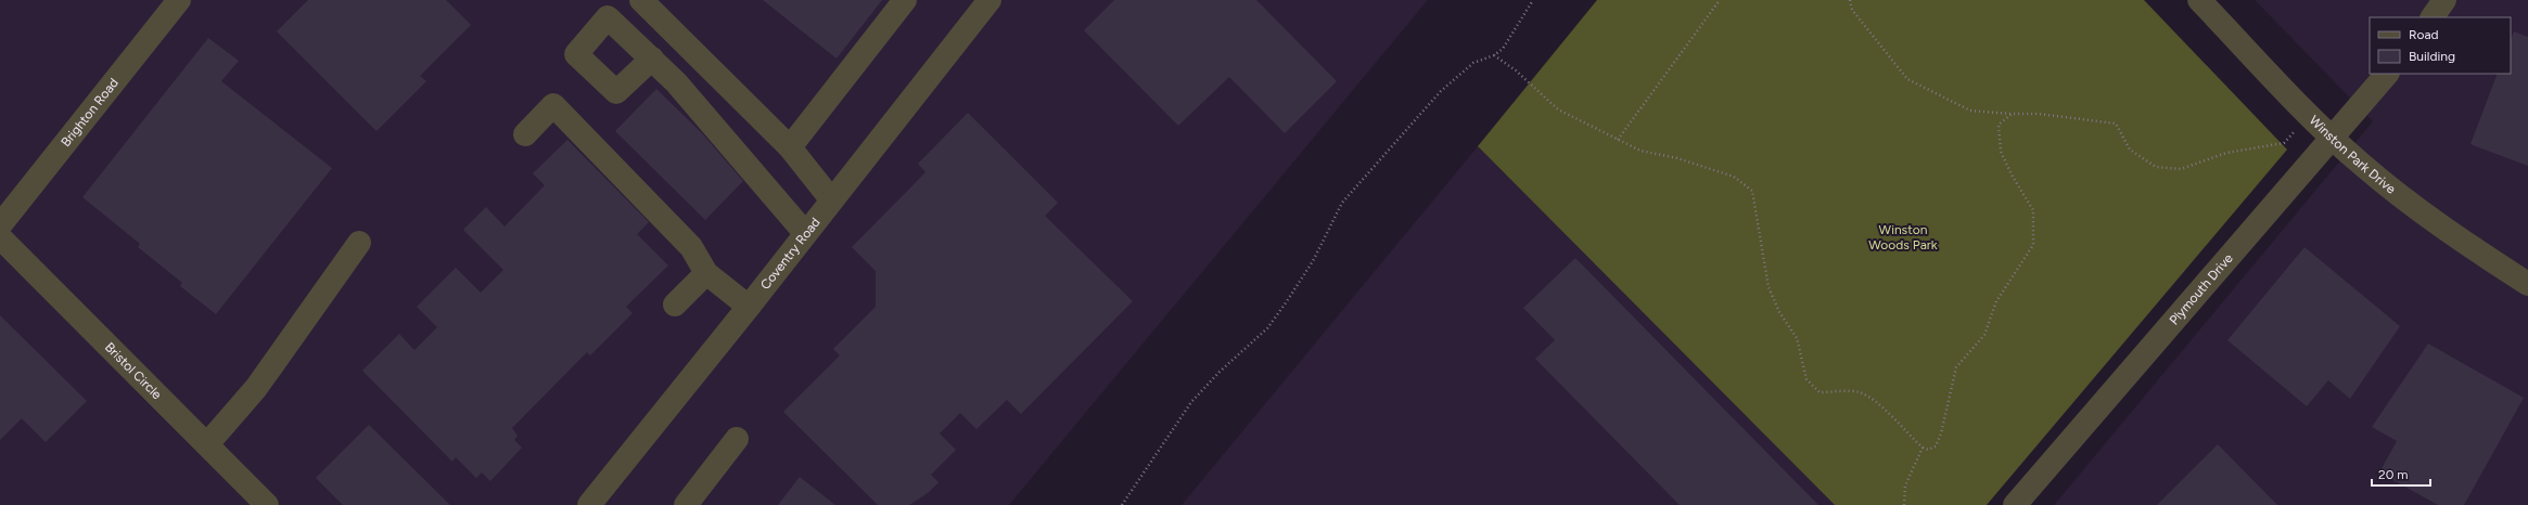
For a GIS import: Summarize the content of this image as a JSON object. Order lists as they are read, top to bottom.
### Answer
{
  "streets": {
    "street": [
      "Brighton Road",
      "Winston Park Drive",
      "Coventry Road",
      "Plymouth Drive",
      "Bristol Circle"
    ]
  },
  "crossings": [
    ["Winston Park Drive", "Plymouth Drive"]
  ],
  "parks": ["Winston Woods Park"],
  "legend": ["Road", "Building"],
  "scale_bar": "20 m"
}
